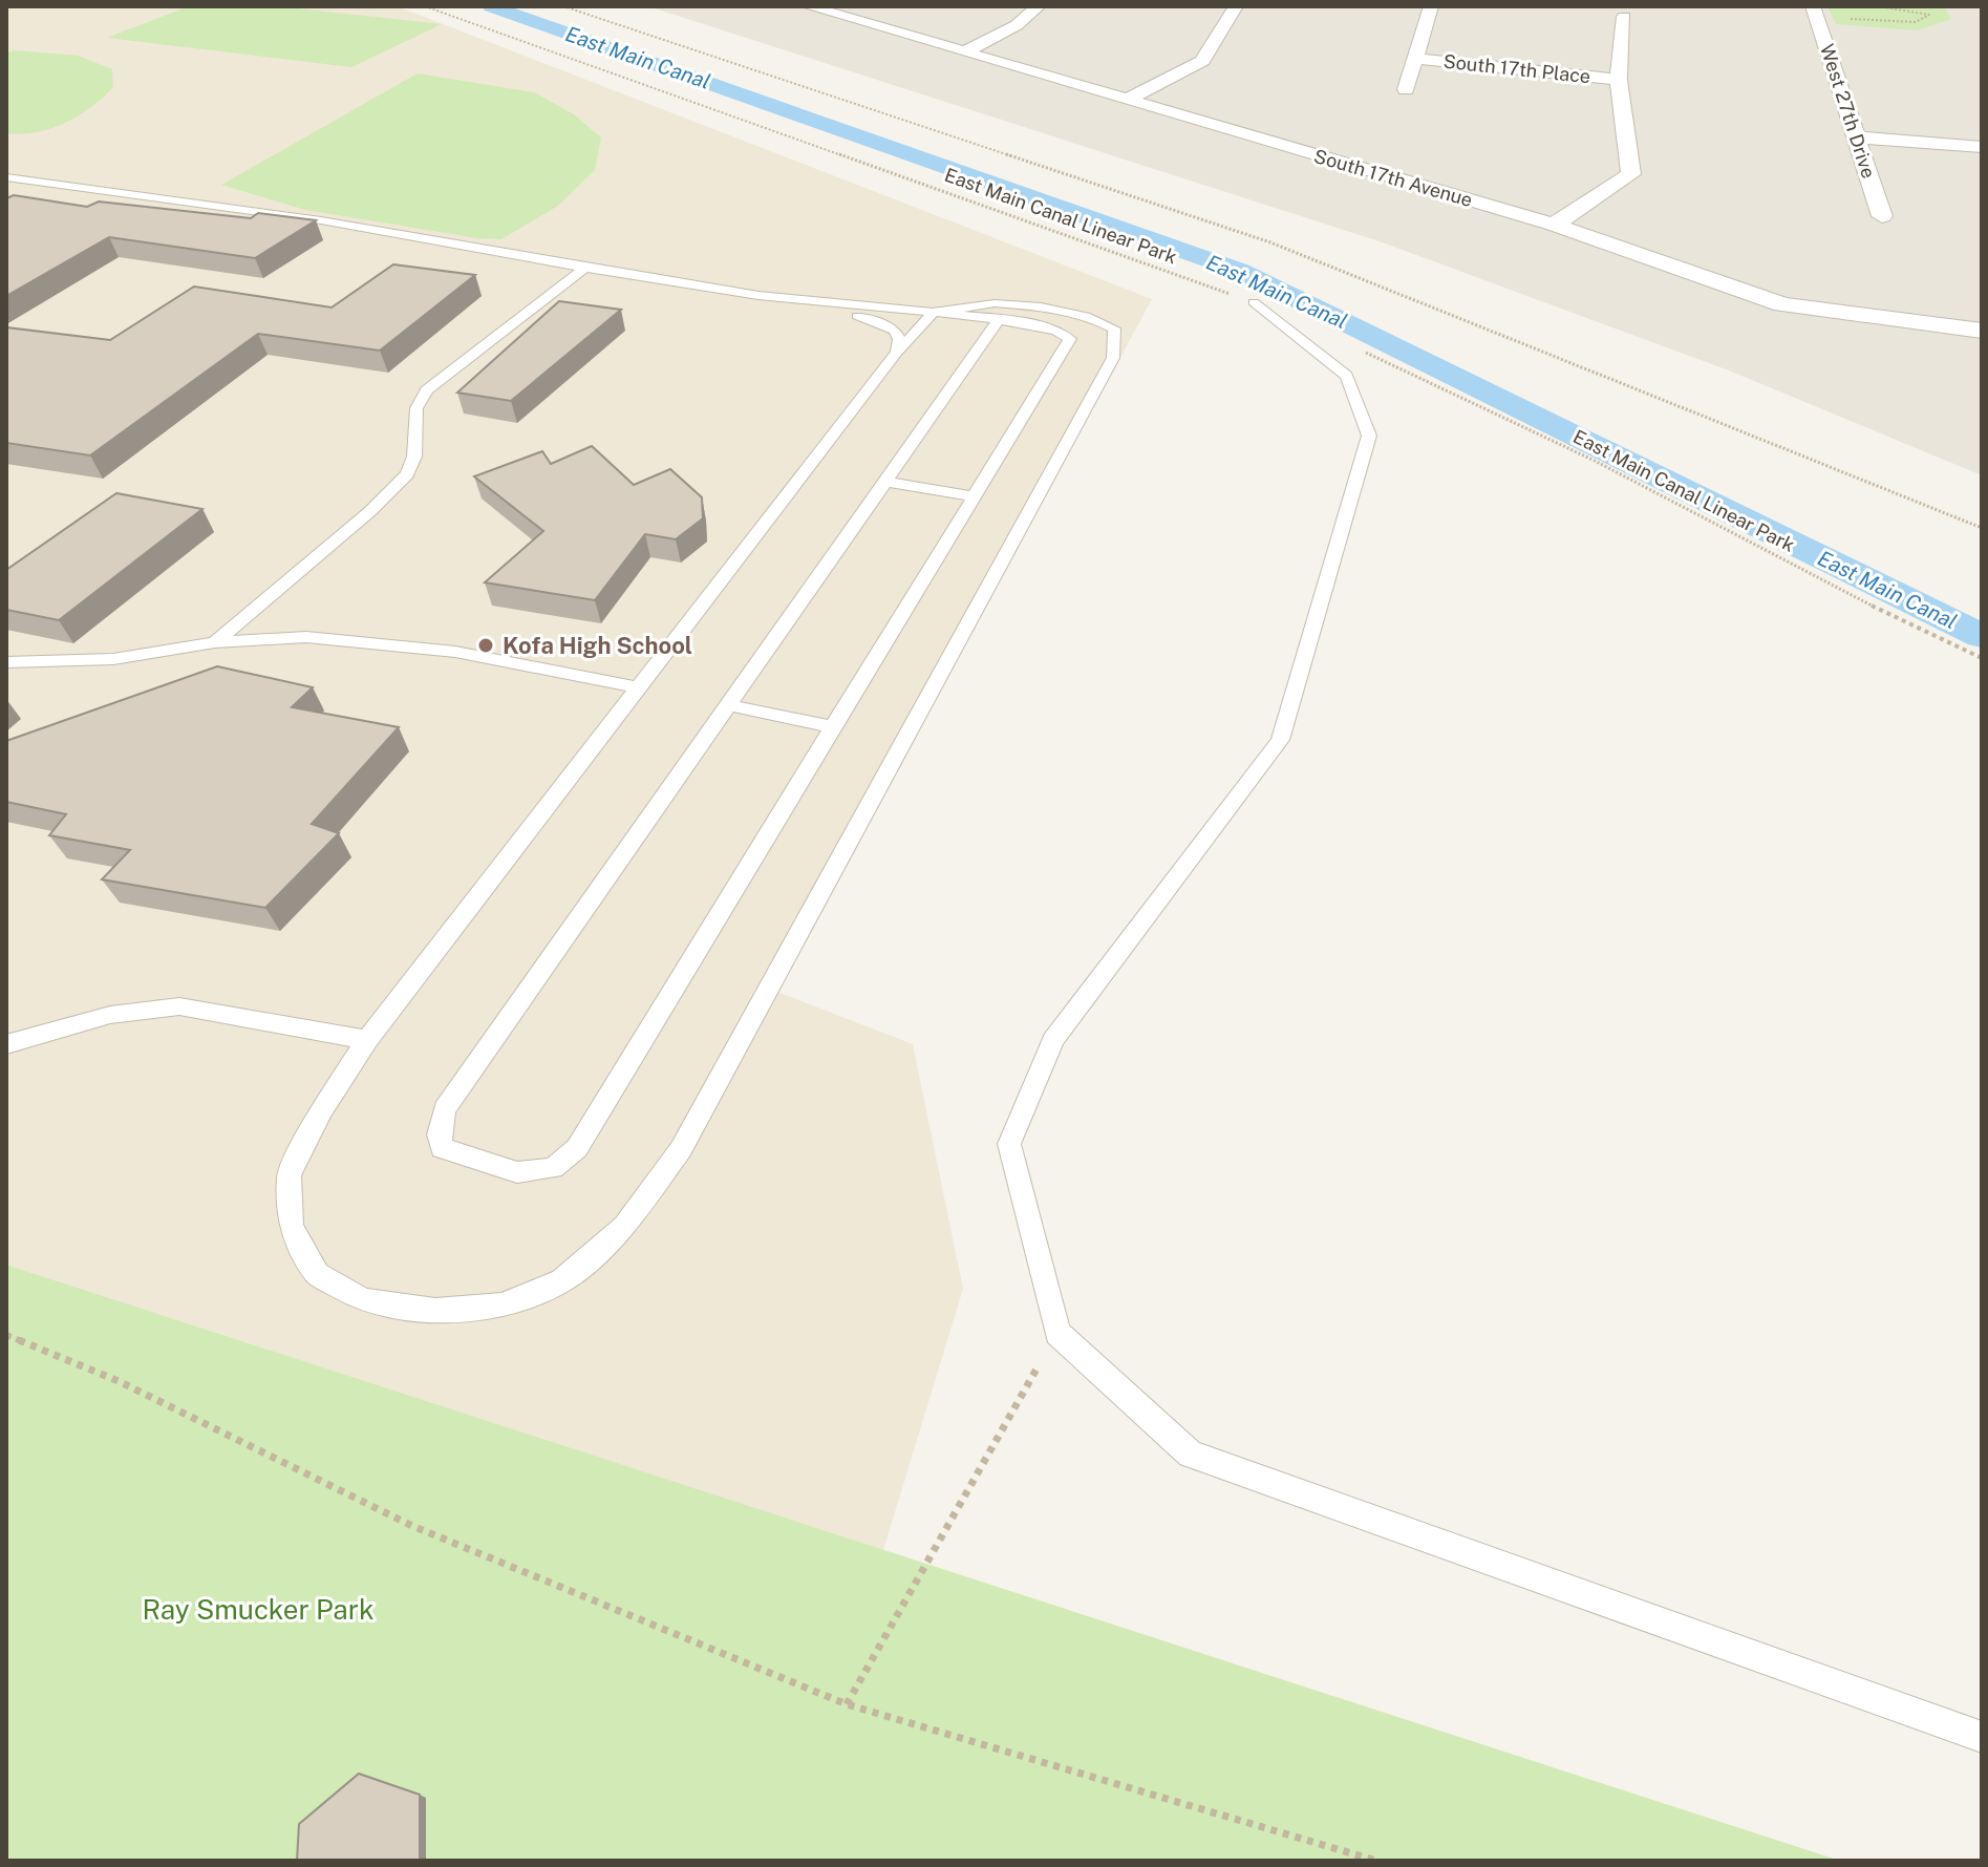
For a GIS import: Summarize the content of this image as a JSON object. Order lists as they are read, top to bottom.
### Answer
{
  "streets": {
    "street": ["South 17th Place", "West 27th Drive", "South 17th Avenue"],
    "path": ["East Main Canal Linear Park"]
  },
  "water": ["East Main Canal"],
  "parks": ["Ray Smucker Park"],
  "places": ["Kofa High School"]
}
